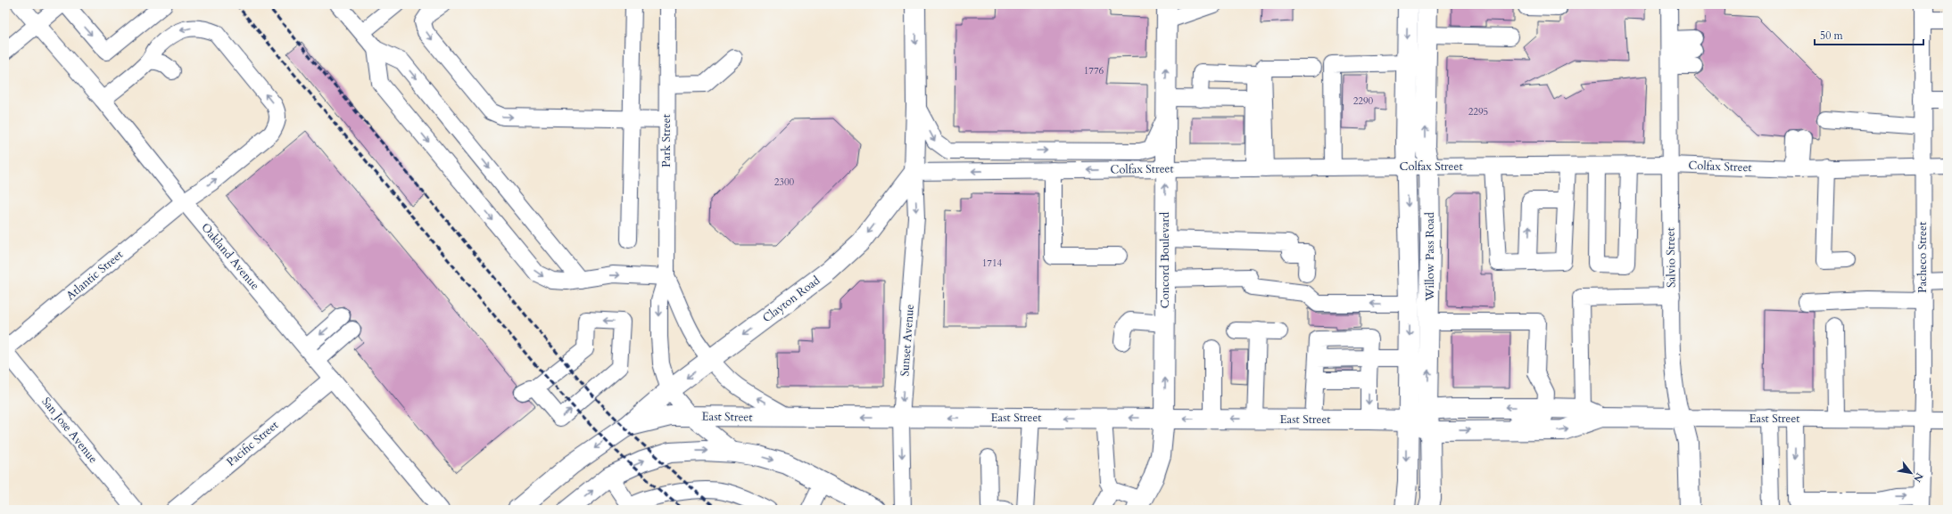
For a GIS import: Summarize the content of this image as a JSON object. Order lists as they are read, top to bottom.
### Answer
{
  "streets": {
    "main road": [
      "Willow Pass Road",
      "Salvio Street",
      "Concord Boulevard",
      "Clayton Road",
      "East Street"
    ],
    "street": [
      "Park Street",
      "Colfax Street",
      "Oakland Avenue",
      "Pacheco Street",
      "Atlantic Street",
      "Sunset Avenue",
      "San Jose Avenue",
      "Pacific Street"
    ]
  },
  "crossings": [
    ["Park Street", "Clayton Road"],
    ["Park Street", "East Street"],
    ["Colfax Street", "Willow Pass Road"],
    ["Colfax Street", "Salvio Street"],
    ["Colfax Street", "Pacheco Street"],
    ["Colfax Street", "Concord Boulevard"],
    ["Colfax Street", "Clayton Road"],
    ["Colfax Street", "Sunset Avenue"],
    ["Oakland Avenue", "Atlantic Street"],
    ["Oakland Avenue", "Pacific Street"],
    ["Willow Pass Road", "East Street"],
    ["Salvio Street", "East Street"],
    ["Pacheco Street", "East Street"],
    ["Concord Boulevard", "East Street"],
    ["Atlantic Street", "San Jose Avenue"],
    ["Clayton Road", "Sunset Avenue"],
    ["Clayton Road", "East Street"],
    ["Sunset Avenue", "East Street"]
  ],
  "one_way": ["Concord Boulevard", "Clayton Road"],
  "house_numbers": [
    "1776",
    "2290",
    "2295",
    "2300",
    "1714"
  ],
  "scale_bar": "50 m",
  "north": "bottom right"
}
